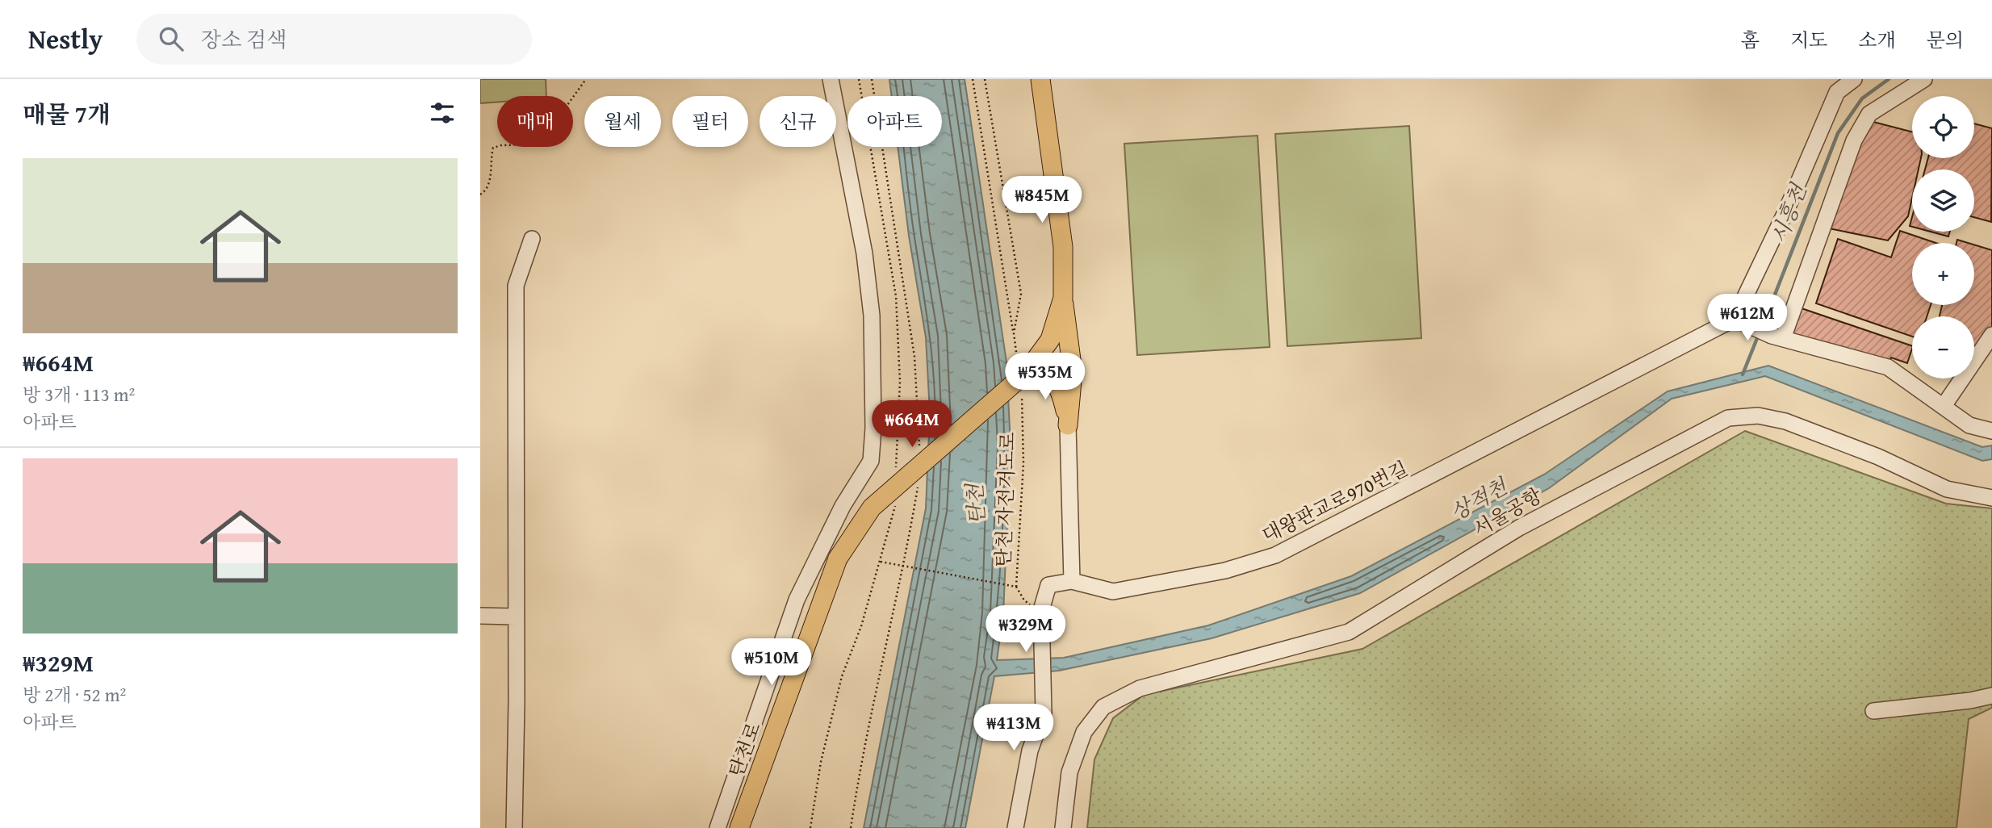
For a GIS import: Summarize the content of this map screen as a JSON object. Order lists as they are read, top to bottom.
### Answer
{
  "streets": {
    "main road": ["탄천로"],
    "street": ["대왕판교로970번길", "서울공항"],
    "path": ["탄천 자전거도로"]
  },
  "crossings": [
    ["탄천 자전거도로", "탄천로"]
  ],
  "water": ["시흥천", "상적천", "탄천"],
  "page": {
    "header": "Nestly",
    "search": "장소 검색",
    "nav": [
      "홈",
      "지도",
      "소개",
      "문의"
    ],
    "heading": "매물 7개",
    "map_buttons": ["+", "−"],
    "chip": [
      "매매",
      "월세",
      "필터",
      "신규",
      "아파트"
    ],
    "list": [
      {
        "name": "₩664M",
        "note": "방 3개 · 113 m² · 아파트"
      },
      {
        "name": "₩329M",
        "note": "방 2개 · 52 m² · 아파트"
      }
    ],
    "price": [
      "₩845M",
      "₩612M",
      "₩535M",
      "₩664M",
      "₩329M",
      "₩510M",
      "₩413M"
    ]
  }
}
